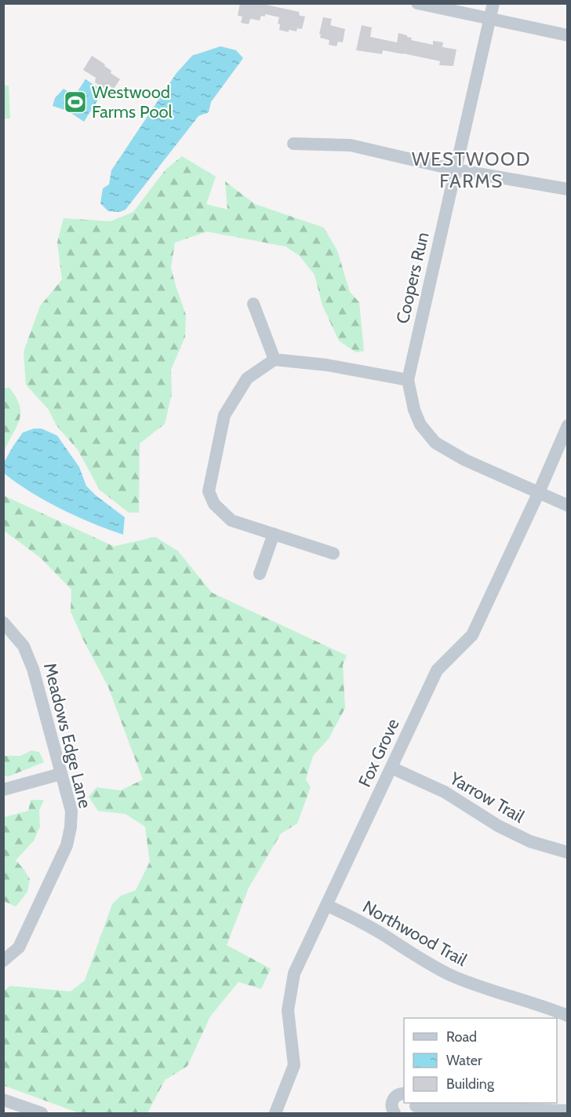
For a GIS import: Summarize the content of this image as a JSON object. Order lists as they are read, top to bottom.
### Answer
{
  "streets": {
    "street": [
      "Coopers Run",
      "Meadows Edge Lane",
      "Fox Grove",
      "Yarrow Trail",
      "Northwood Trail"
    ]
  },
  "crossings": [
    ["Coopers Run", "Fox Grove"],
    ["Fox Grove", "Yarrow Trail"],
    ["Fox Grove", "Northwood Trail"]
  ],
  "districts": ["WESTWOOD FARMS"],
  "places": {
    "sports": ["Westwood Farms Pool"]
  },
  "legend": ["Road", "Water", "Building"]
}
